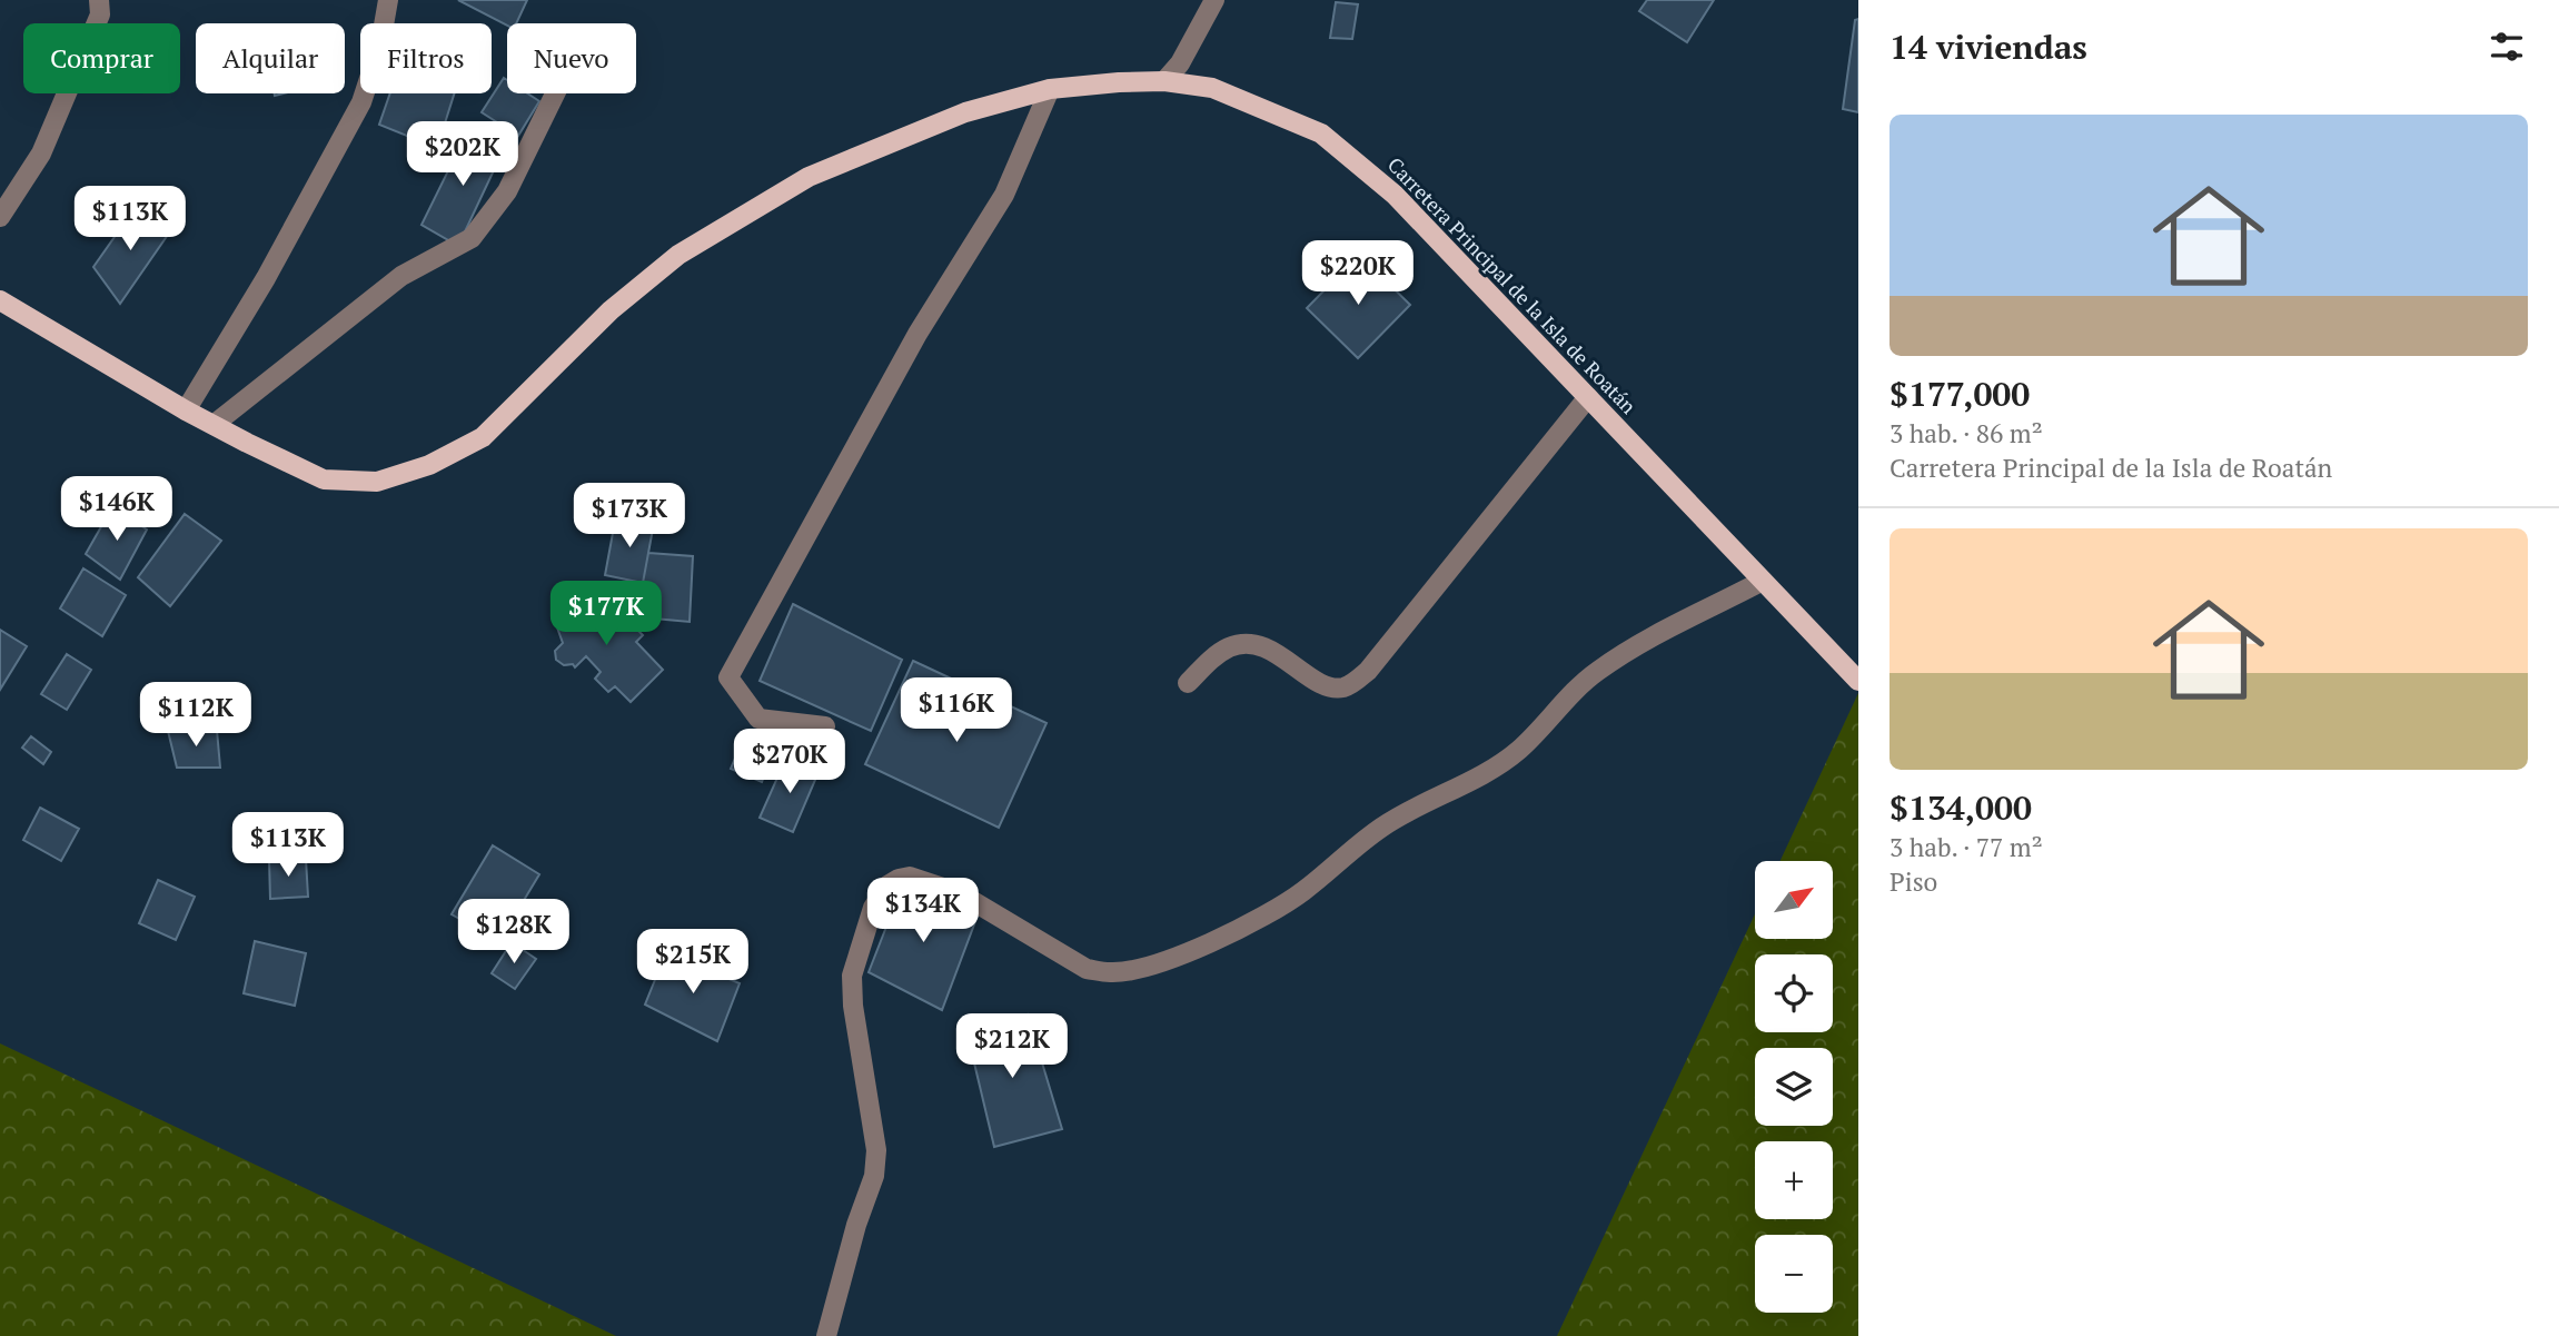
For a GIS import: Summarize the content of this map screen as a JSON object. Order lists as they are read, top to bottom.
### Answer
{
  "streets": {
    "main road": ["Carretera Principal de la Isla de Roatán"]
  },
  "north": "top right",
  "page": {
    "heading": "14 viviendas",
    "chip": [
      "Comprar",
      "Alquilar",
      "Filtros",
      "Nuevo"
    ],
    "list": [
      {
        "name": "$177,000",
        "note": "3 hab. · 86 m² · Carretera Principal de la Isla de Roatán"
      },
      {
        "name": "$134,000",
        "note": "3 hab. · 77 m² · Piso"
      }
    ],
    "price": [
      "$202K",
      "$113K",
      "$220K",
      "$146K",
      "$173K",
      "$177K",
      "$116K",
      "$112K",
      "$270K",
      "$113K",
      "$134K",
      "$128K",
      "$215K",
      "$212K"
    ],
    "map_buttons": ["+", "−"]
  }
}
